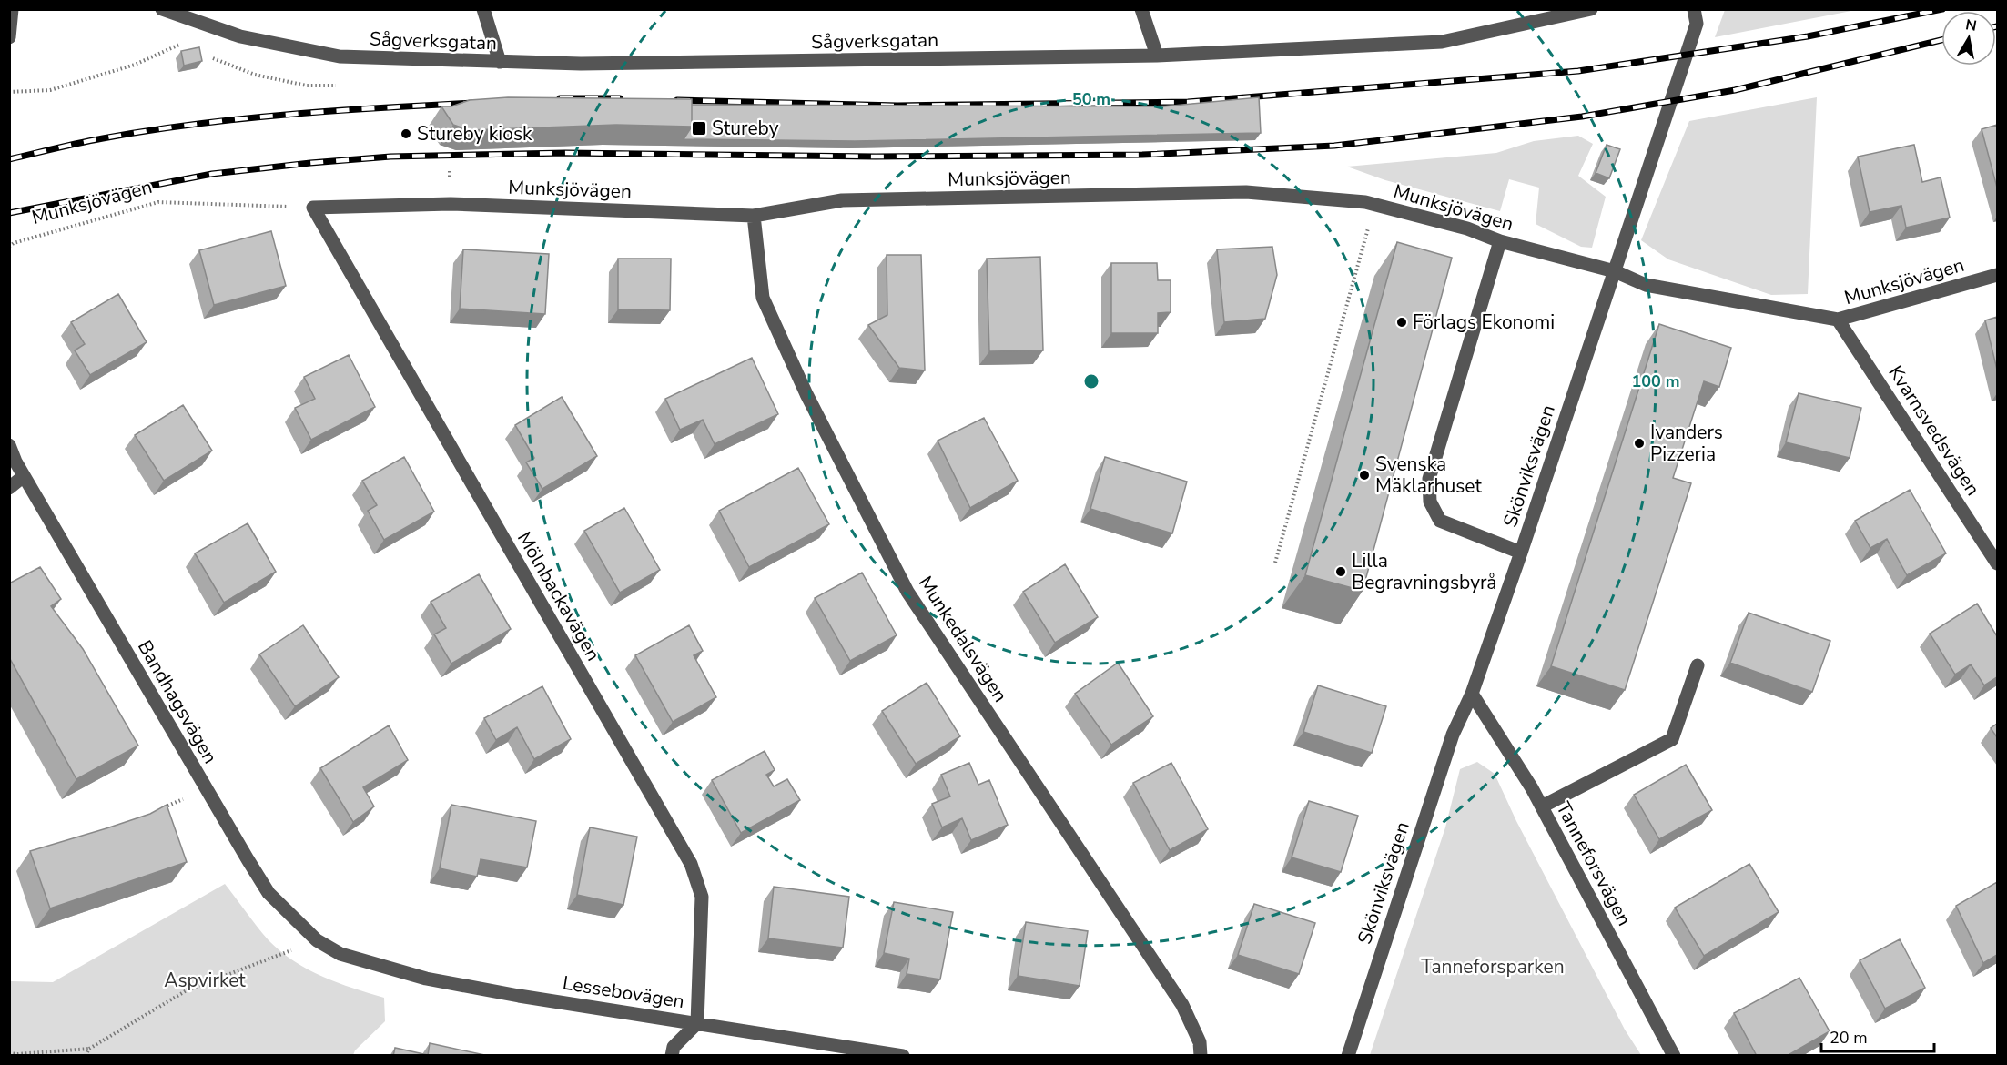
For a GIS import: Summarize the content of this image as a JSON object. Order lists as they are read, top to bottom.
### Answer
{
  "streets": {
    "street": [
      "Sågverksgatan",
      "Munksjövägen",
      "Kvarnsvedsvägen",
      "Skönviksvägen",
      "Mölnbackavägen",
      "Munkedalsvägen",
      "Bandhagsvägen",
      "Tanneforsvägen",
      "Lessebovägen"
    ]
  },
  "crossings": [
    ["Munksjövägen", "Kvarnsvedsvägen"],
    ["Munksjövägen", "Skönviksvägen"],
    ["Munksjövägen", "Mölnbackavägen"],
    ["Munksjövägen", "Munkedalsvägen"],
    ["Skönviksvägen", "Tanneforsvägen"],
    ["Mölnbackavägen", "Lessebovägen"],
    ["Bandhagsvägen", "Lessebovägen"]
  ],
  "parks": ["Tanneforsparken", "Aspvirket"],
  "places": {
    "transit": ["Stureby"],
    "other": [
      "Stureby kiosk",
      "Förlags Ekonomi",
      "Ivanders Pizzeria",
      "Svenska Mäklarhuset",
      "Lilla Begravningsbyrå"
    ]
  },
  "scale_bar": "20 m",
  "north": "top",
  "rings": ["50 m", "100 m"]
}
